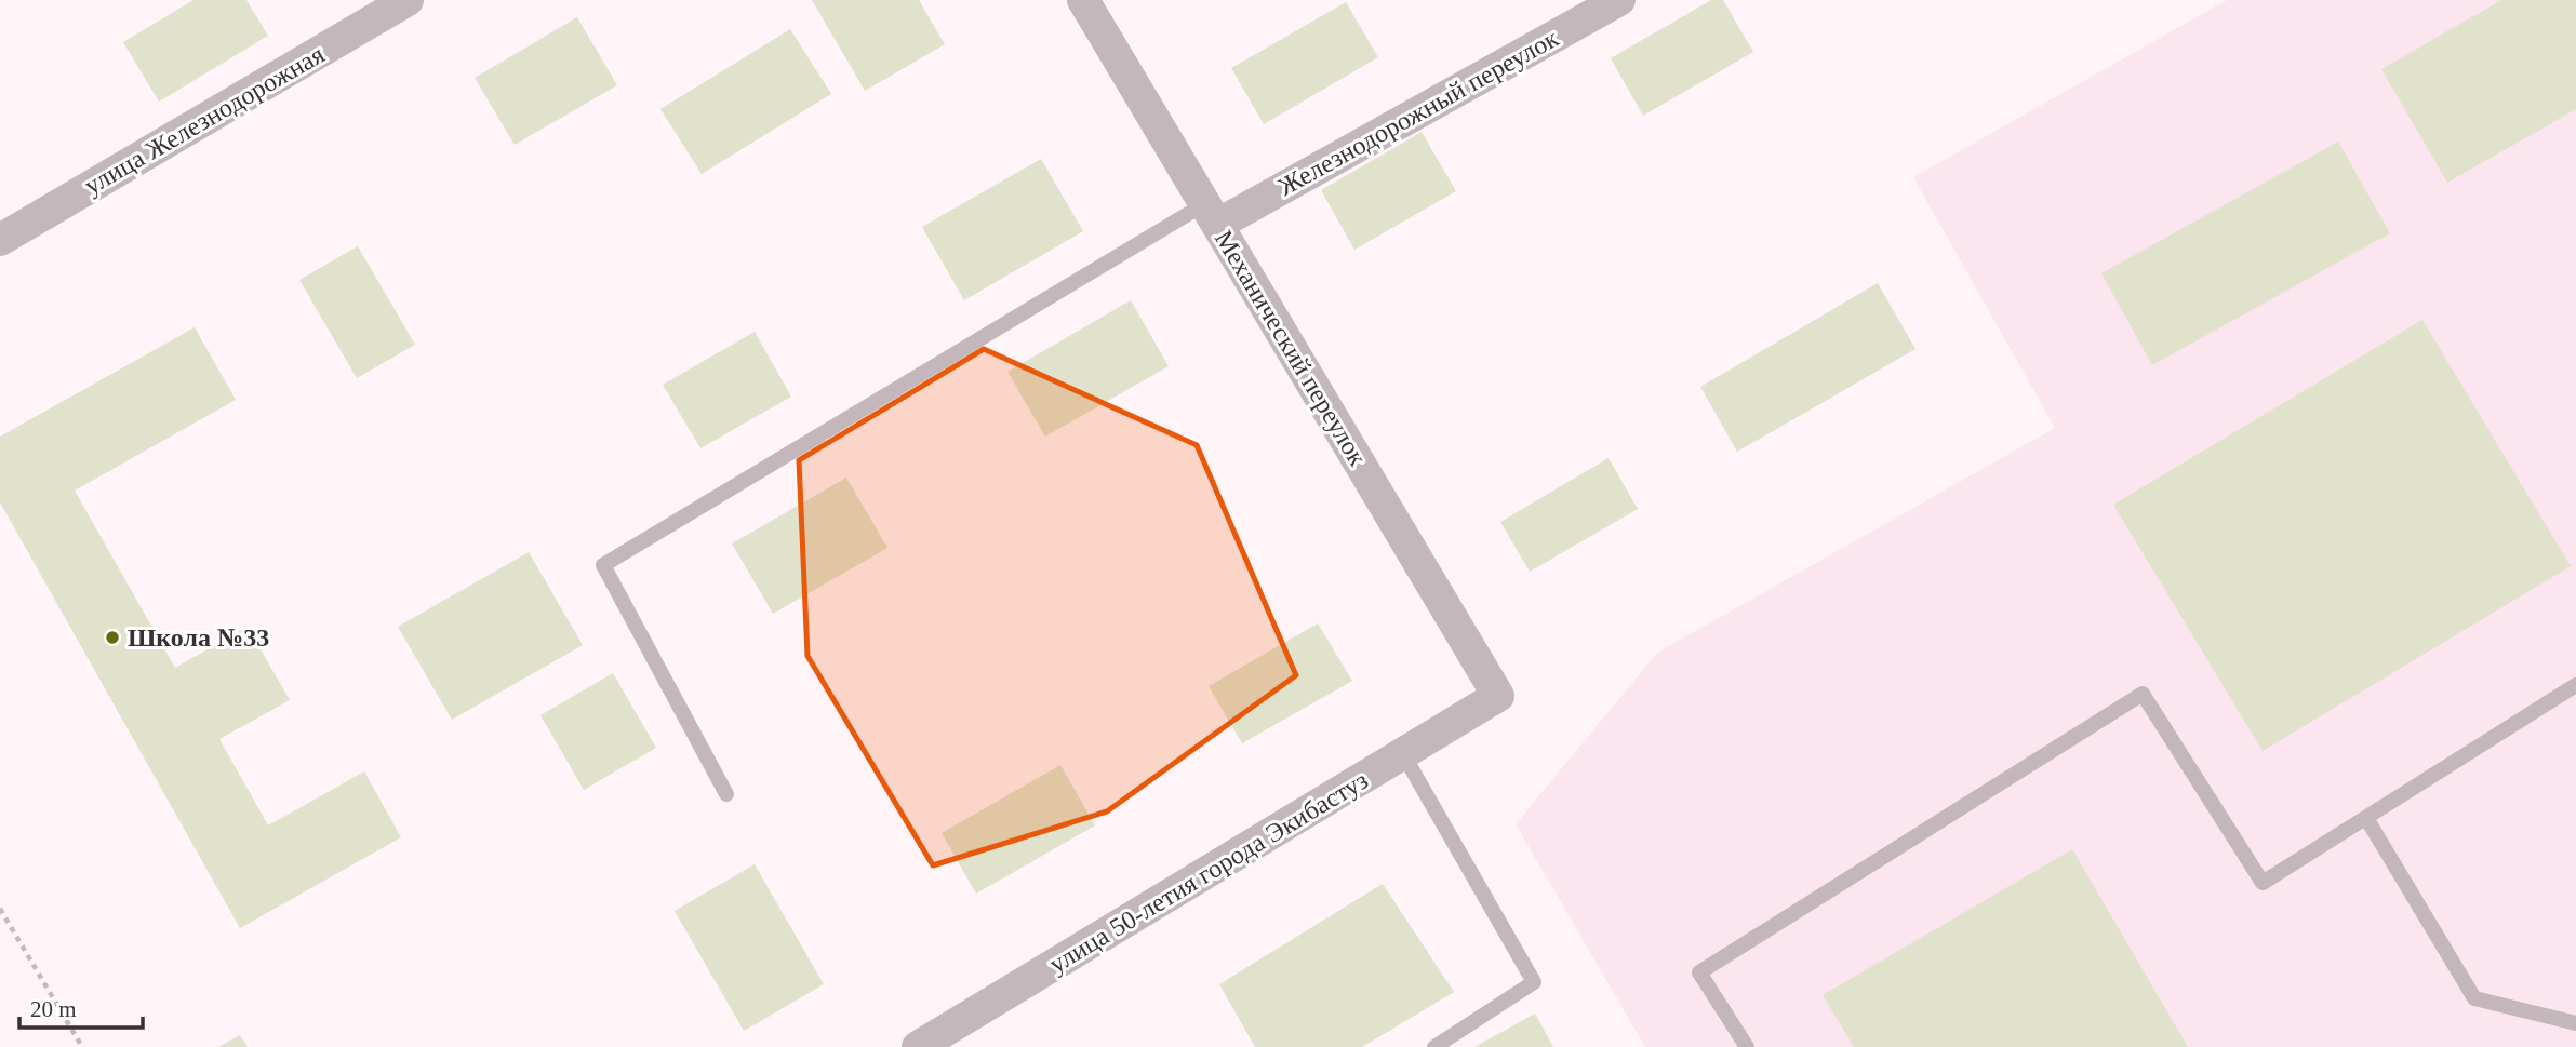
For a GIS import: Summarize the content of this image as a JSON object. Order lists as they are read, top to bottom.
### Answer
{
  "streets": {
    "street": [
      "Железнодорожный переулок",
      "улица Железнодорожная",
      "Механический переулок",
      "улица 50-летия города Экибастуз"
    ]
  },
  "crossings": [
    ["Железнодорожный переулок", "Механический переулок"],
    ["Механический переулок", "улица 50-летия города Экибастуз"]
  ],
  "places": ["Школа №33"],
  "scale_bar": "20 m"
}
